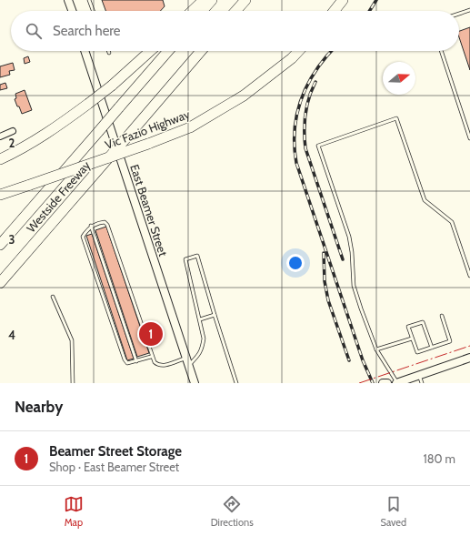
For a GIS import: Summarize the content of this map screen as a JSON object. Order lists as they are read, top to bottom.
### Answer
{
  "streets": {
    "highway": ["Vic Fazio Highway", "Westside Freeway"],
    "street": ["East Beamer Street"]
  },
  "north": "right",
  "page": {
    "search": "Search here",
    "pins": "1",
    "heading": "Nearby",
    "list": [
      {
        "mark": "1",
        "name": "Beamer Street Storage",
        "note": "Shop · East Beamer Street",
        "value": "180 m"
      }
    ],
    "nav": ["Map", "Directions", "Saved"]
  },
  "grid": {
    "rows": ["2", "3", "4"]
  }
}
